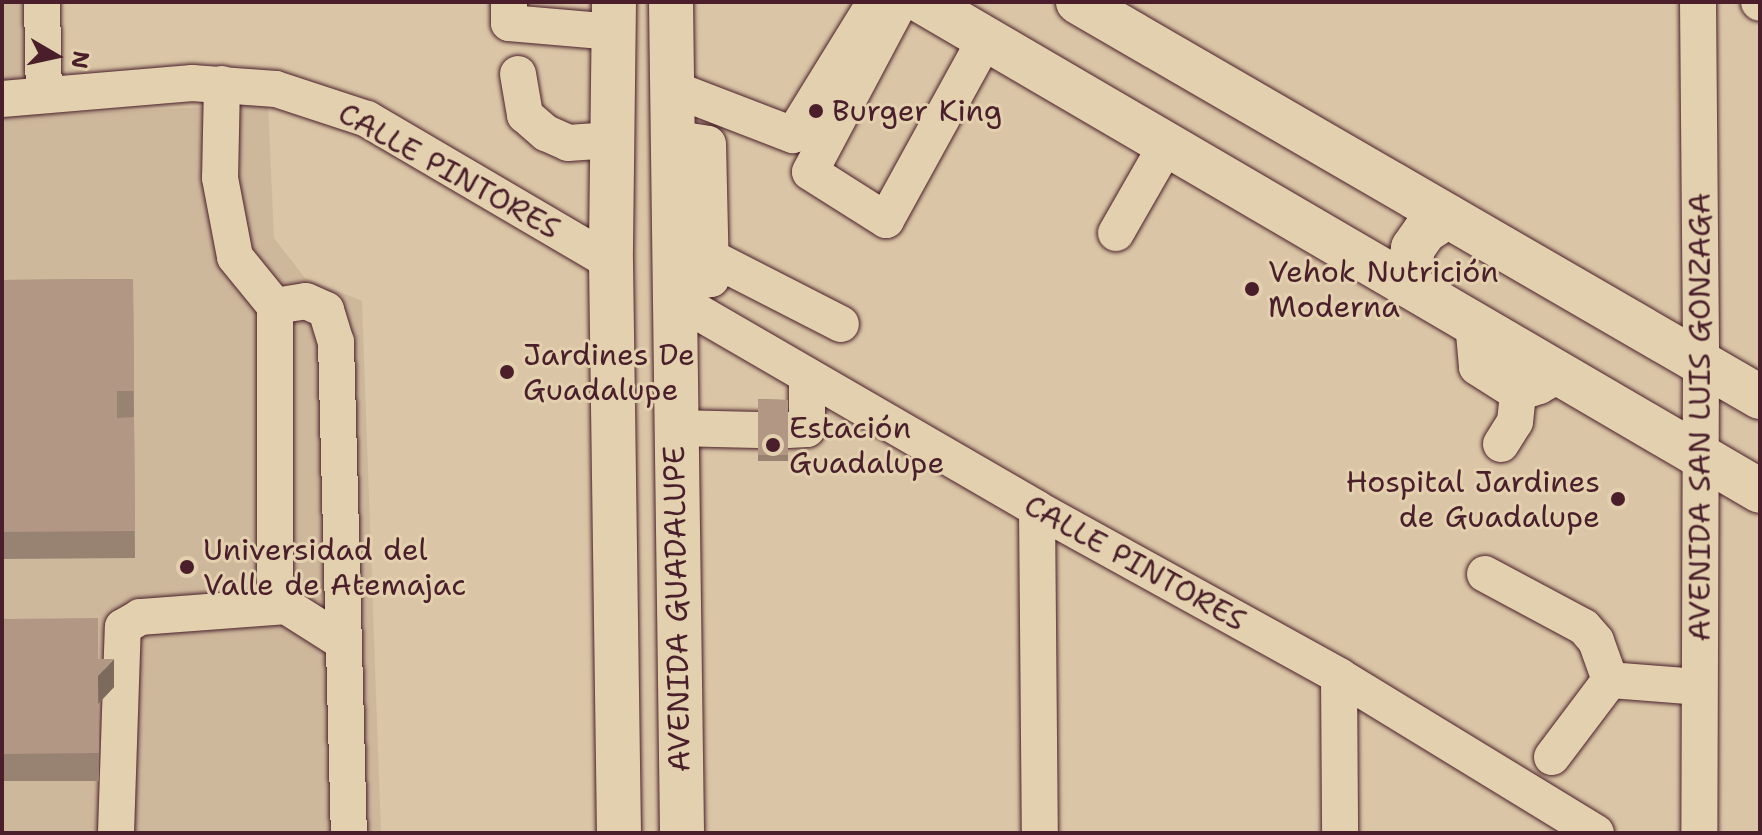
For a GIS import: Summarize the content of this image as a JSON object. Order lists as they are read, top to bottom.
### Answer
{
  "streets": {
    "main road": ["AVENIDA GUADALUPE"],
    "street": ["CALLE PINTORES", "AVENIDA SAN LUIS GONZAGA"]
  },
  "crossings": [
    ["CALLE PINTORES", "AVENIDA GUADALUPE"]
  ],
  "places": [
    "Burger King",
    "Vehok Nutrición Moderna",
    "Jardines De Guadalupe",
    "Estación Guadalupe",
    "Hospital Jardines de Guadalupe",
    "Universidad del Valle de Atemajac"
  ],
  "north": "right"
}
